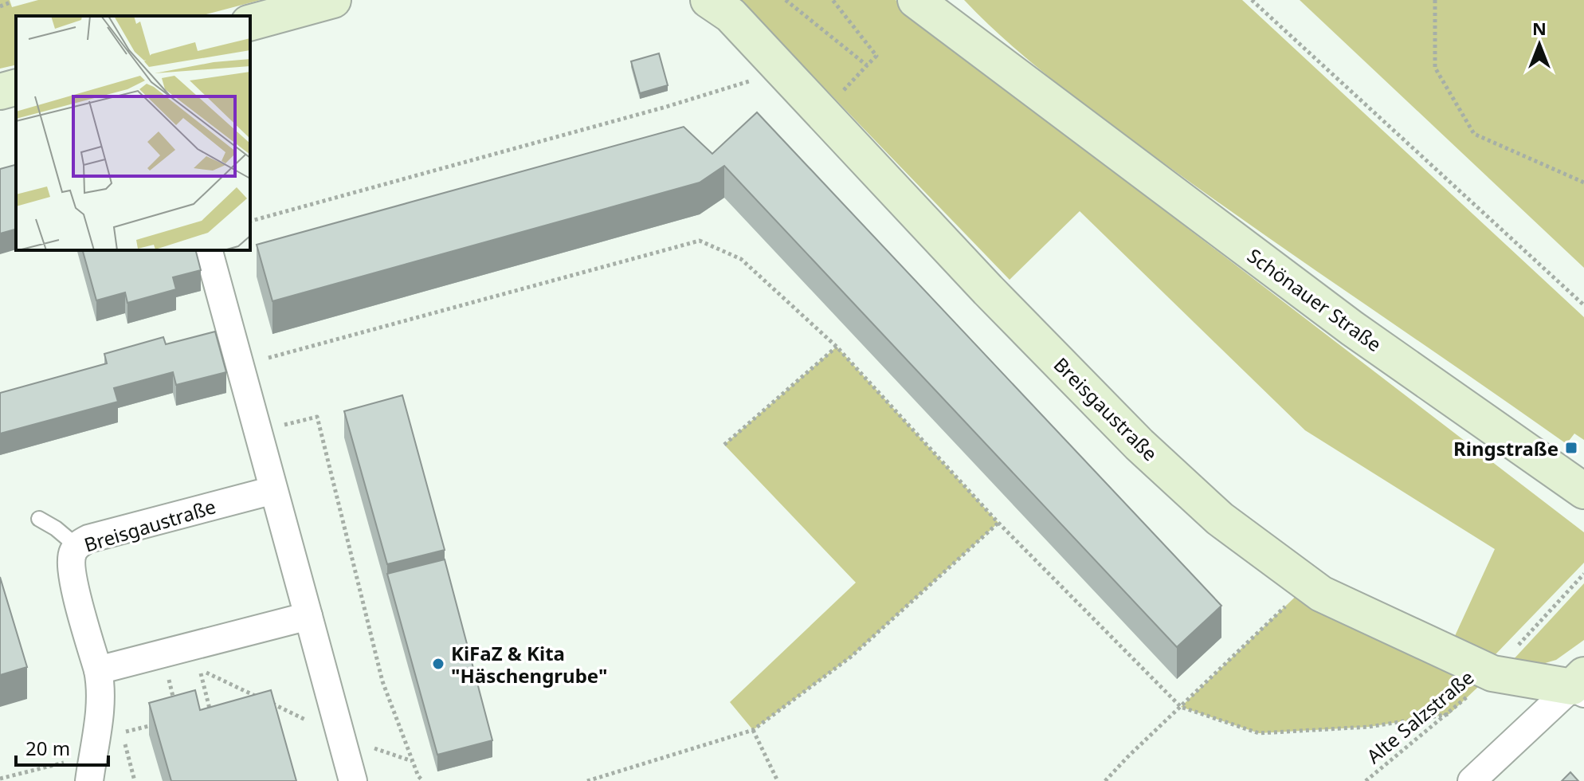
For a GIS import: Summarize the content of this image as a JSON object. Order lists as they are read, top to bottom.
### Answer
{
  "streets": {
    "street": ["Schönauer Straße", "Breisgaustraße"],
    "path": ["Alte Salzstraße"]
  },
  "crossings": [
    ["Breisgaustraße", "Alte Salzstraße"]
  ],
  "places": {
    "transit": ["Ringstraße"],
    "other": ["KiFaZ & Kita \"Häschengrube\""]
  },
  "scale_bar": "20 m",
  "north": "top"
}
